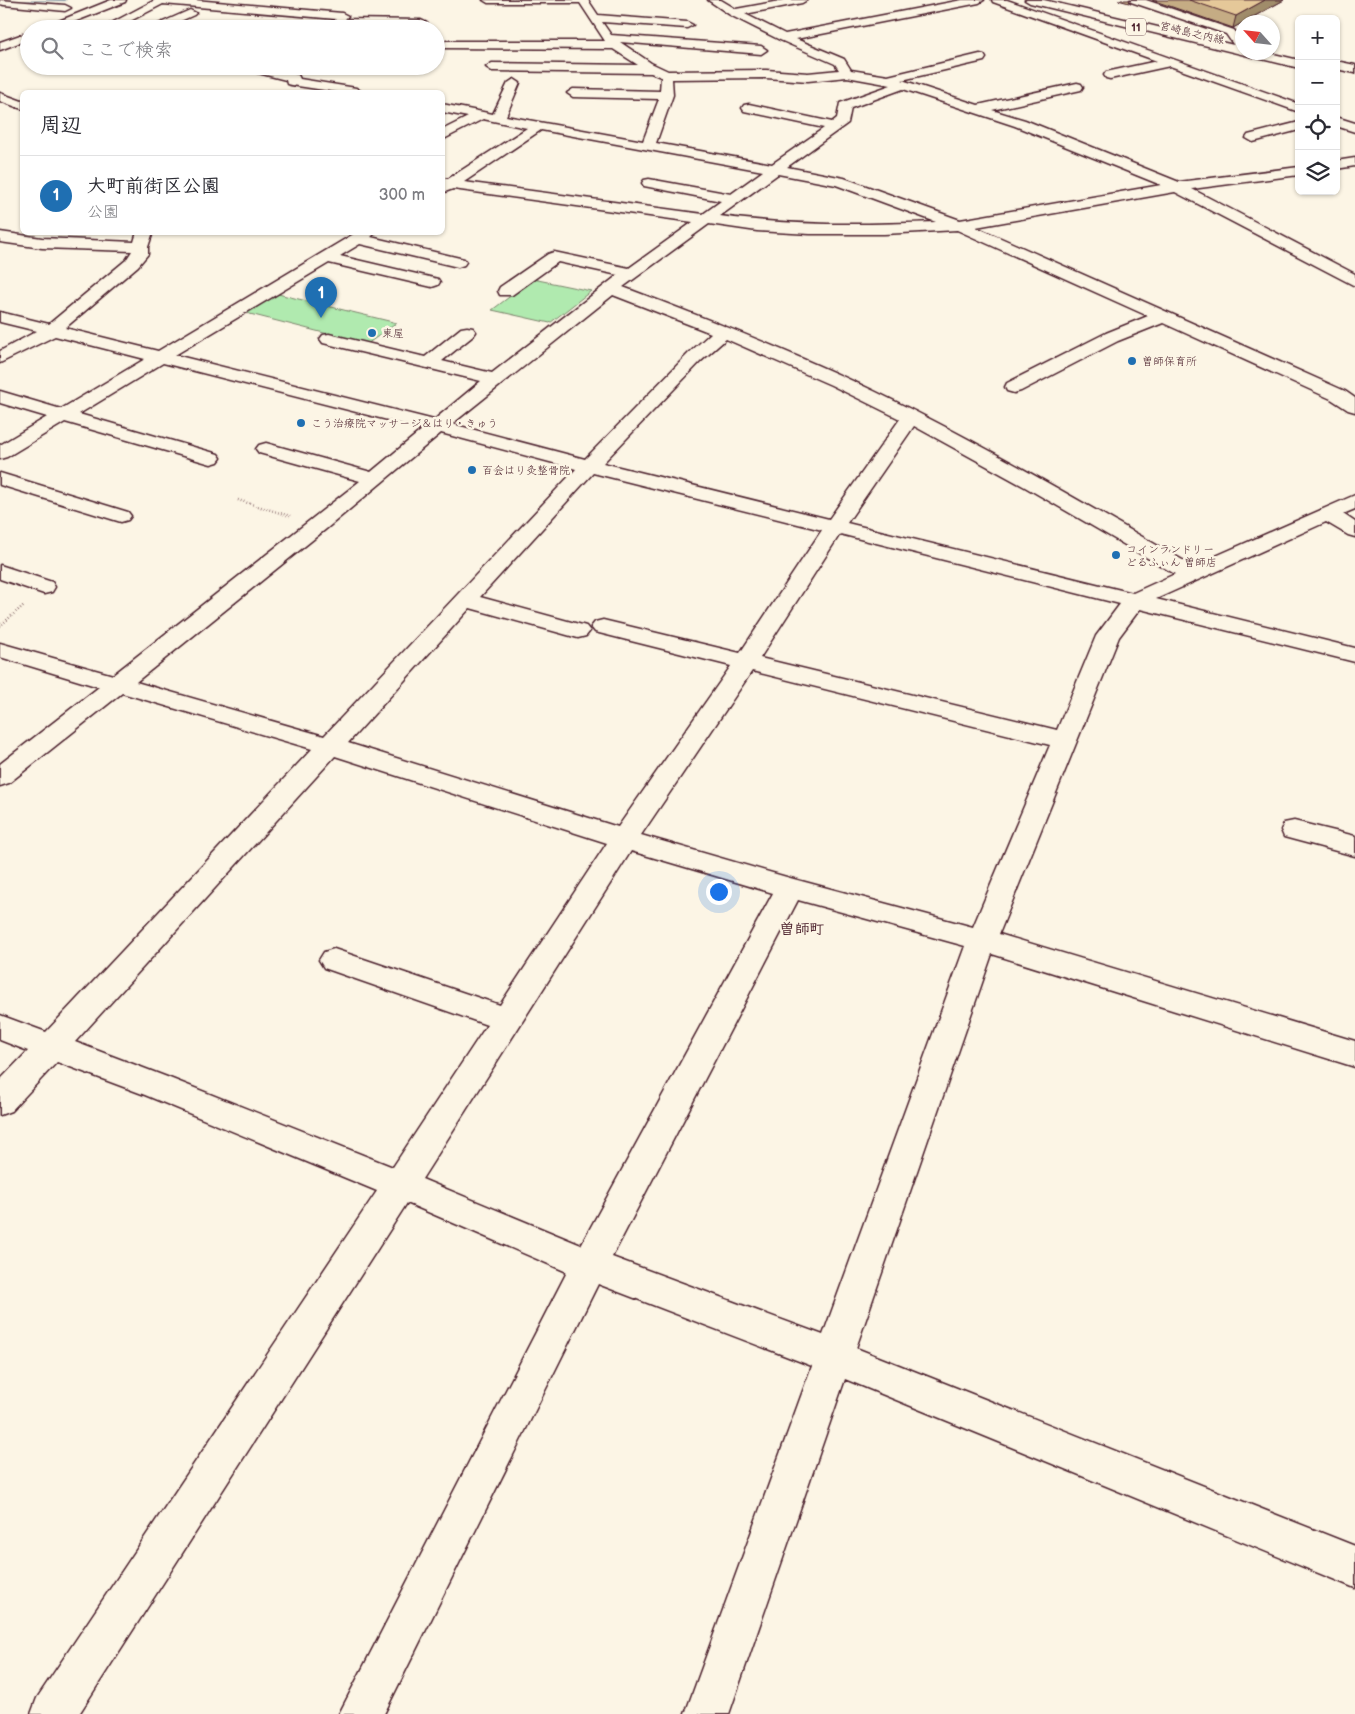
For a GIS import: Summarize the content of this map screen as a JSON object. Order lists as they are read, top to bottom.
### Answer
{
  "streets": {
    "street": ["11", "宮崎島之内線"]
  },
  "districts": ["曽師町"],
  "places": [
    "東屋",
    "曽師保育所",
    "こう治療院マッサージ＆はり・きゅう",
    "百会はり灸整骨院",
    "コインランドリー どるふぃん 曽師店"
  ],
  "north": "top left",
  "page": {
    "map_buttons": ["+", "−"],
    "search": "ここで検索",
    "heading": "周辺",
    "list": [
      {
        "mark": "1",
        "name": "大町前街区公園",
        "note": "公園",
        "value": "300 m"
      }
    ],
    "pins": "1"
  }
}
